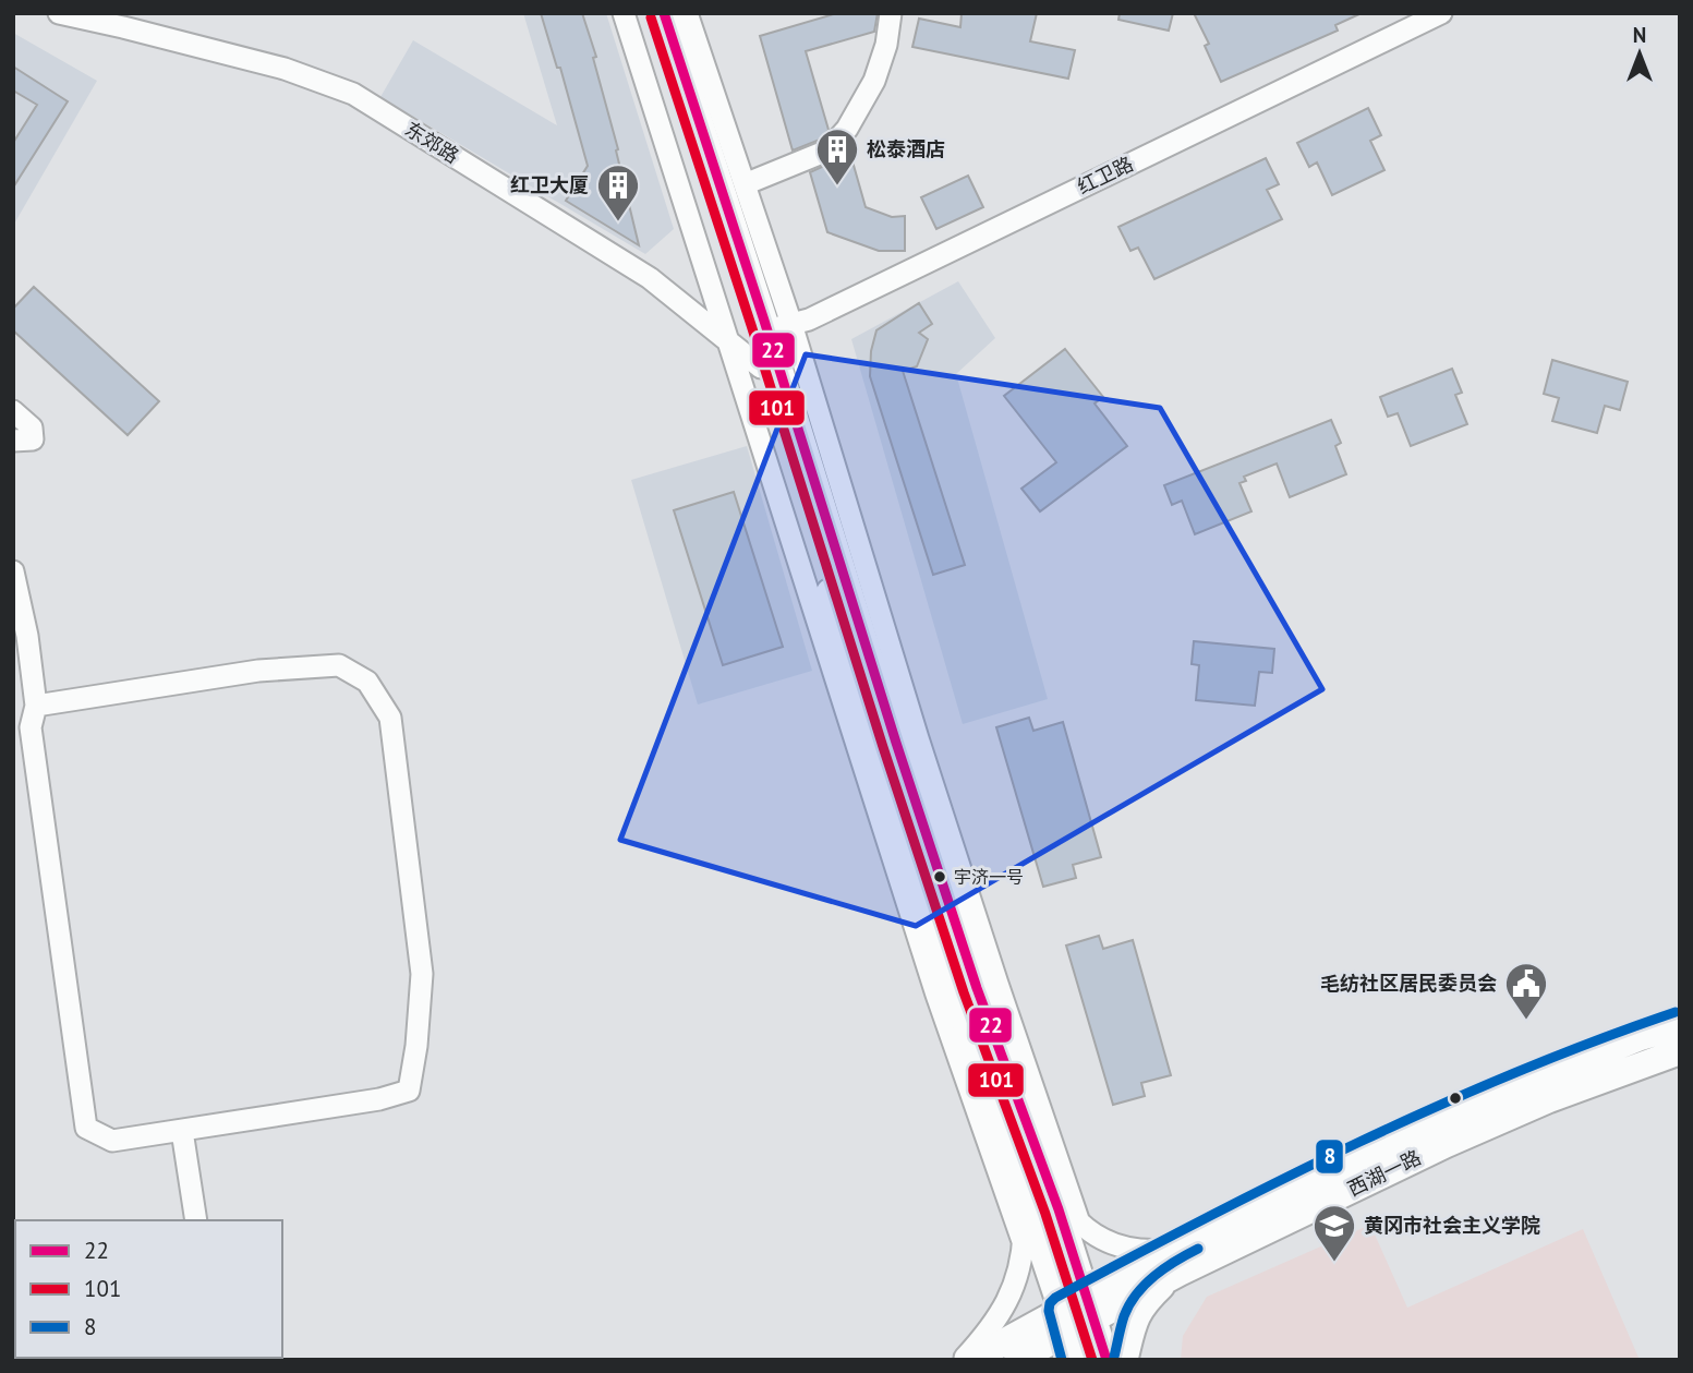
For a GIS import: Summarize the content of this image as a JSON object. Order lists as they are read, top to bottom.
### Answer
{
  "streets": {
    "main road": ["西湖一路"],
    "street": ["东郊路", "红卫路"]
  },
  "places": {
    "building": ["松泰酒店", "红卫大厦"],
    "other": ["宇济一号"],
    "public building": ["毛纺社区居民委员会"],
    "school or university": ["黄冈市社会主义学院"]
  },
  "lines": ["transit line 22", "transit line 101", "transit line 8"],
  "legend": ["22", "101", "8"],
  "north": "top"
}
